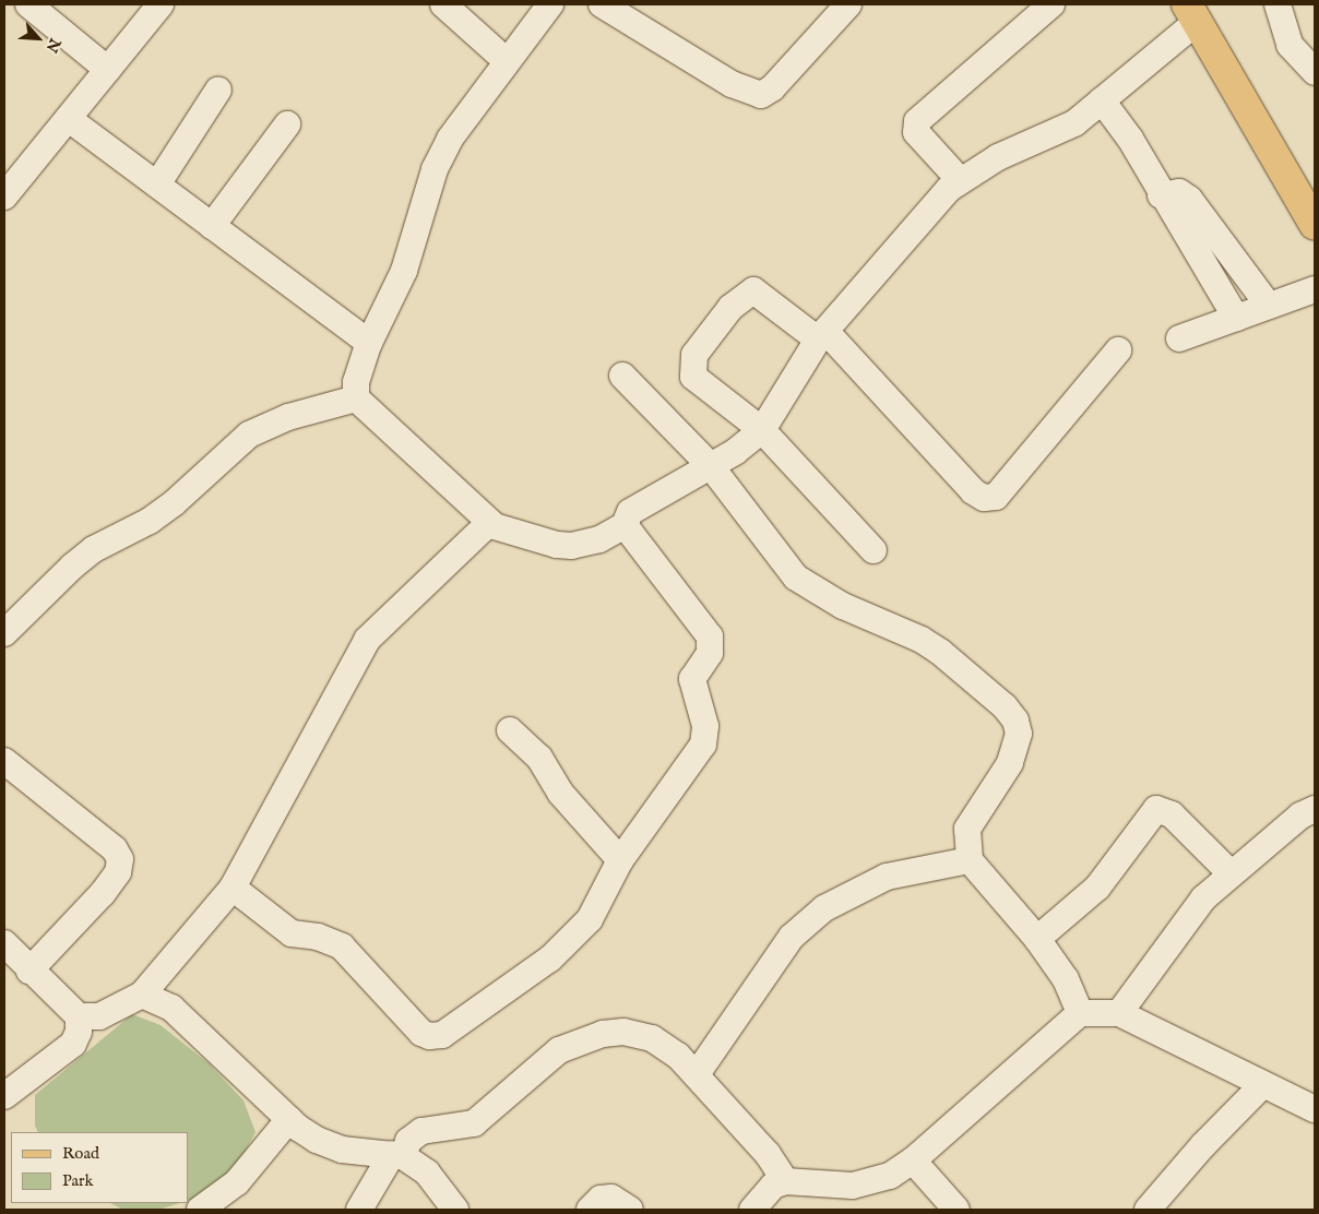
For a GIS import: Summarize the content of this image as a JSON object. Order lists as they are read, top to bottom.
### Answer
{
  "legend": ["Road", "Park"],
  "north": "bottom right"
}
